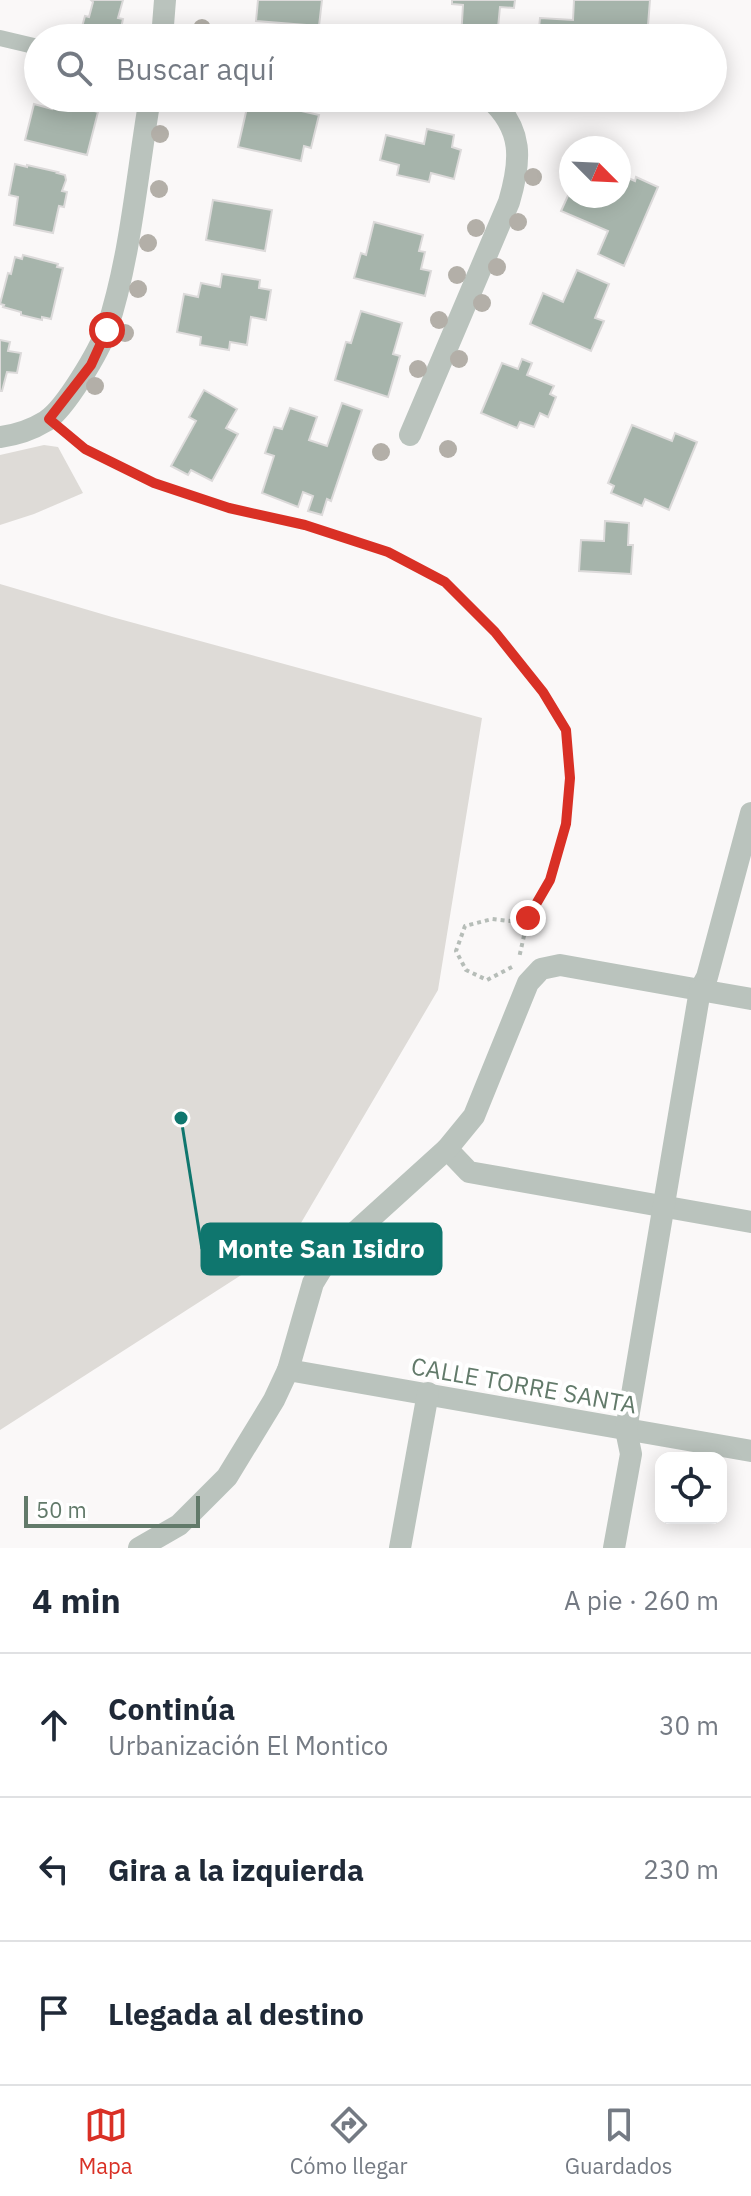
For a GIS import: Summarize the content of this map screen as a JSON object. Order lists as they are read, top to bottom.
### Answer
{
  "streets": {
    "street": ["CALLE TORRE SANTA"]
  },
  "places": ["Monte San Isidro"],
  "scale_bar": "50 m",
  "north": "bottom right",
  "page": {
    "search": "Buscar aquí",
    "scale": "50 m",
    "heading": ["4 min", "A pie · 260 m"],
    "list": [
      ["Continúa", "Urbanización El Montico", "30 m"],
      ["Gira a la izquierda", "230 m"],
      "Llegada al destino"
    ],
    "nav": ["Mapa", "Cómo llegar", "Guardados"]
  }
}
